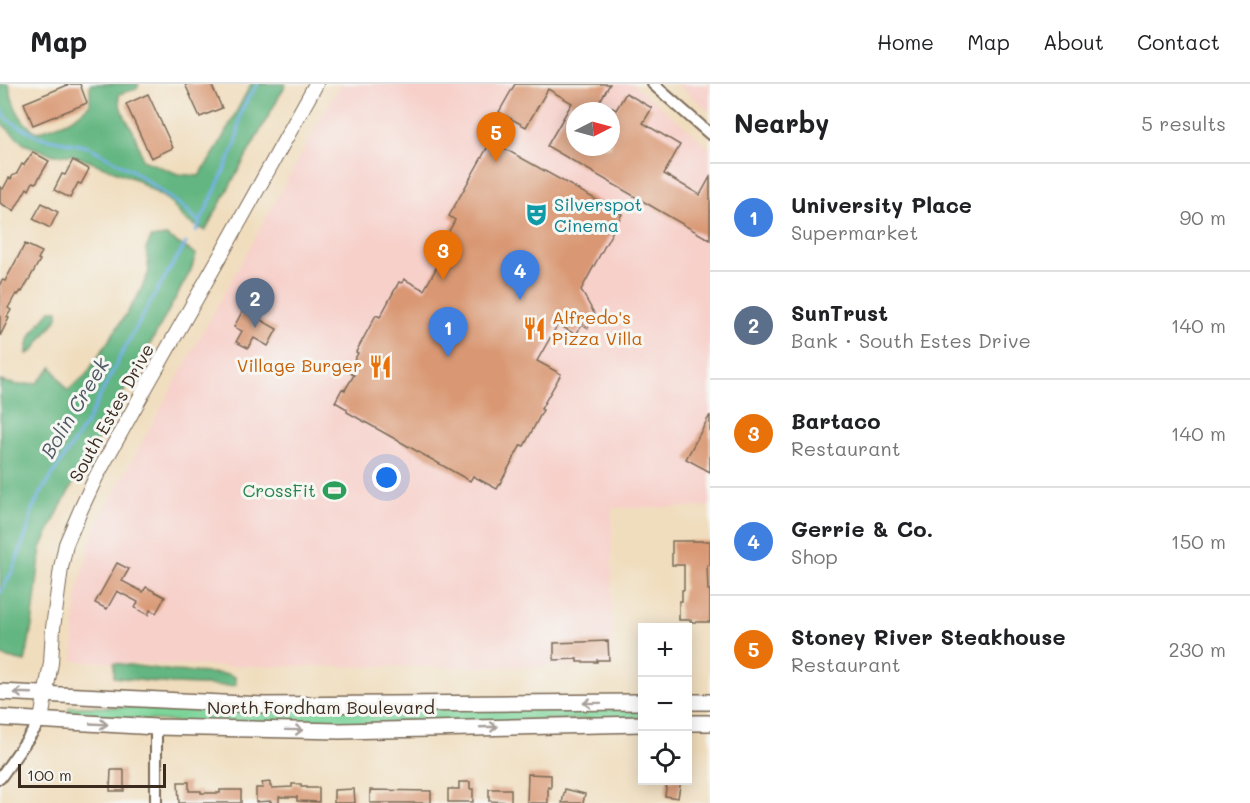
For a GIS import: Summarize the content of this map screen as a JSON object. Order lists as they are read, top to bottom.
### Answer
{
  "streets": {
    "highway": ["North Fordham Boulevard"],
    "main road": ["South Estes Drive"]
  },
  "crossings": [
    ["South Estes Drive", "North Fordham Boulevard"]
  ],
  "water": ["Bolin Creek"],
  "places": {
    "theatre": ["Silverspot Cinema"],
    "restaurant": ["Alfredo's Pizza Villa", "Village Burger"],
    "sports": ["CrossFit"]
  },
  "scale_bar": "100 m",
  "north": "right",
  "page": {
    "header": "Map",
    "nav": [
      "Home",
      "Map",
      "About",
      "Contact"
    ],
    "heading": ["Nearby", "5 results"],
    "pins": [
      "5",
      "3",
      "4",
      "2",
      "1"
    ],
    "list": [
      {
        "mark": "1",
        "name": "University Place",
        "note": "Supermarket",
        "value": "90 m"
      },
      {
        "mark": "2",
        "name": "SunTrust",
        "note": "Bank · South Estes Drive",
        "value": "140 m"
      },
      {
        "mark": "3",
        "name": "Bartaco",
        "note": "Restaurant",
        "value": "140 m"
      },
      {
        "mark": "4",
        "name": "Gerrie & Co.",
        "note": "Shop",
        "value": "150 m"
      },
      {
        "mark": "5",
        "name": "Stoney River Steakhouse",
        "note": "Restaurant",
        "value": "230 m"
      }
    ],
    "map_buttons": ["+", "−"],
    "scale": "100 m"
  }
}
